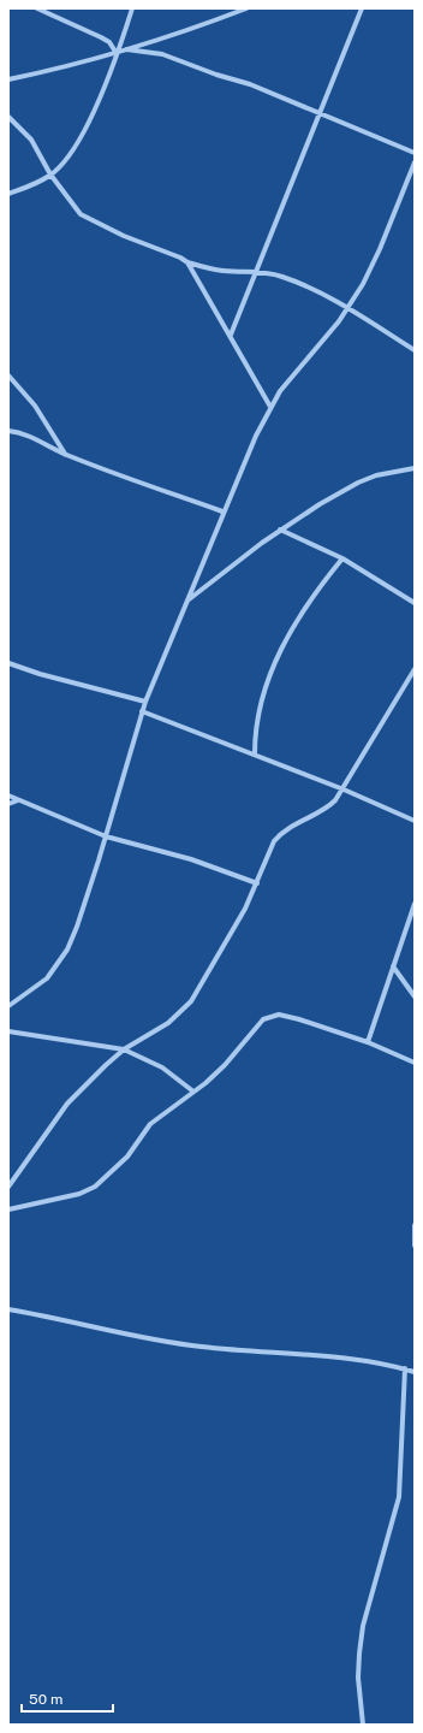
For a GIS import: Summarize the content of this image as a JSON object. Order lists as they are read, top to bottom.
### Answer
{
  "scale_bar": "50 m"
}
